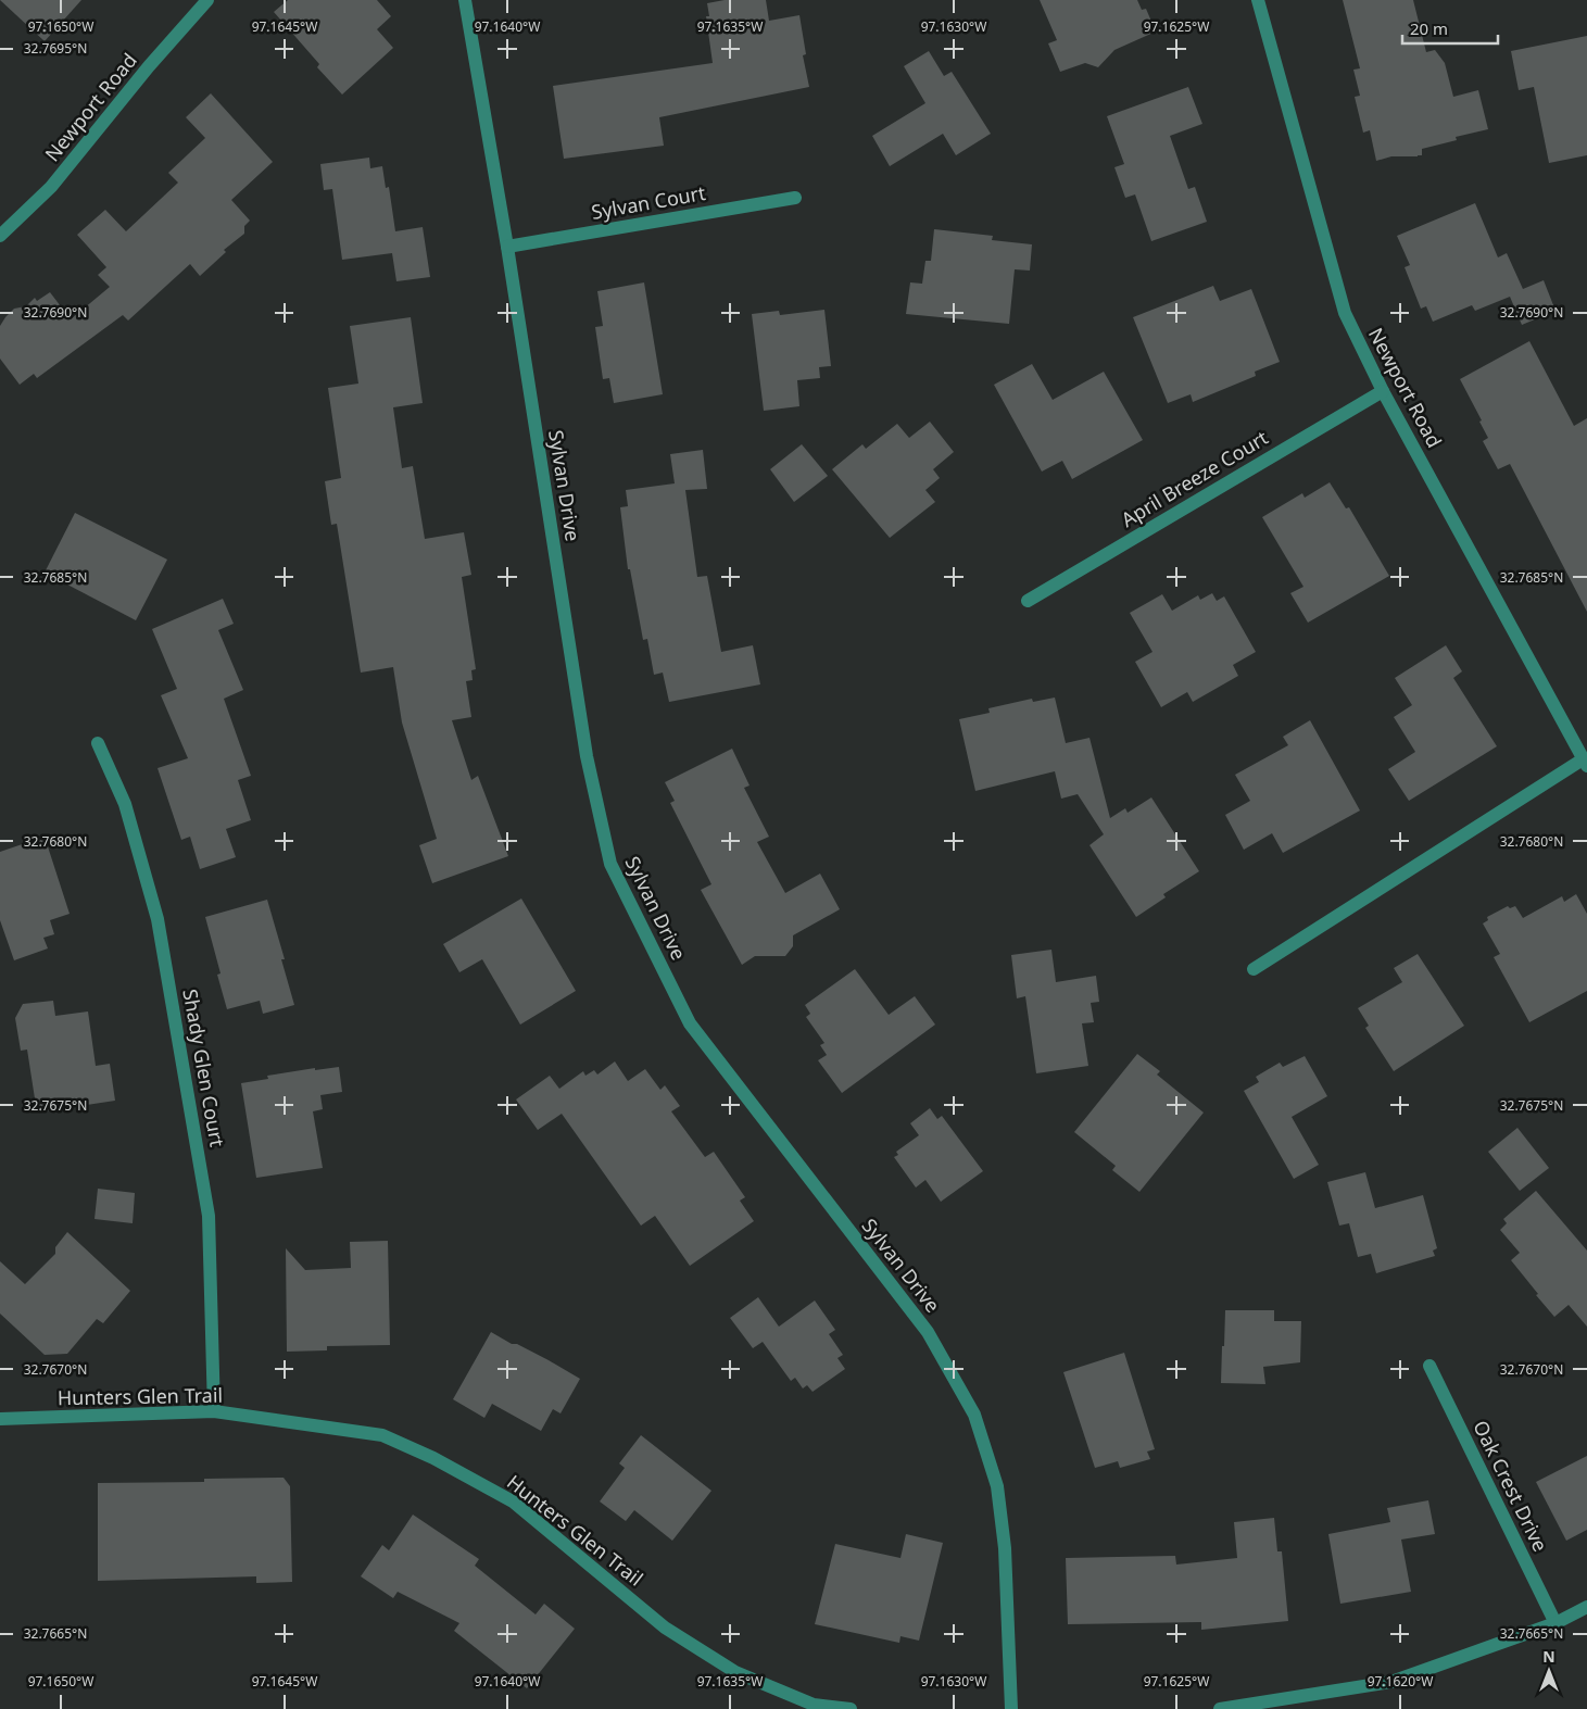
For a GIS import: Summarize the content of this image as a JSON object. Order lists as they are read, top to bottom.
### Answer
{
  "streets": {
    "street": [
      "Newport Road",
      "Sylvan Court",
      "April Breeze Court",
      "Sylvan Drive",
      "Shady Glen Court",
      "Hunters Glen Trail",
      "Oak Crest Drive"
    ]
  },
  "crossings": [
    ["Newport Road", "April Breeze Court"],
    ["Sylvan Court", "Sylvan Drive"],
    ["Shady Glen Court", "Hunters Glen Trail"]
  ],
  "scale_bar": "20 m",
  "north": "top",
  "coordinates": [
    "97.1650°W",
    "97.1645°W",
    "97.1640°W",
    "97.1635°W",
    "97.1630°W",
    "97.1625°W",
    "32.7695°N",
    "32.7690°N",
    "32.7685°N",
    "32.7680°N",
    "32.7675°N",
    "32.7670°N",
    "32.7665°N",
    "97.1620°W"
  ]
}
